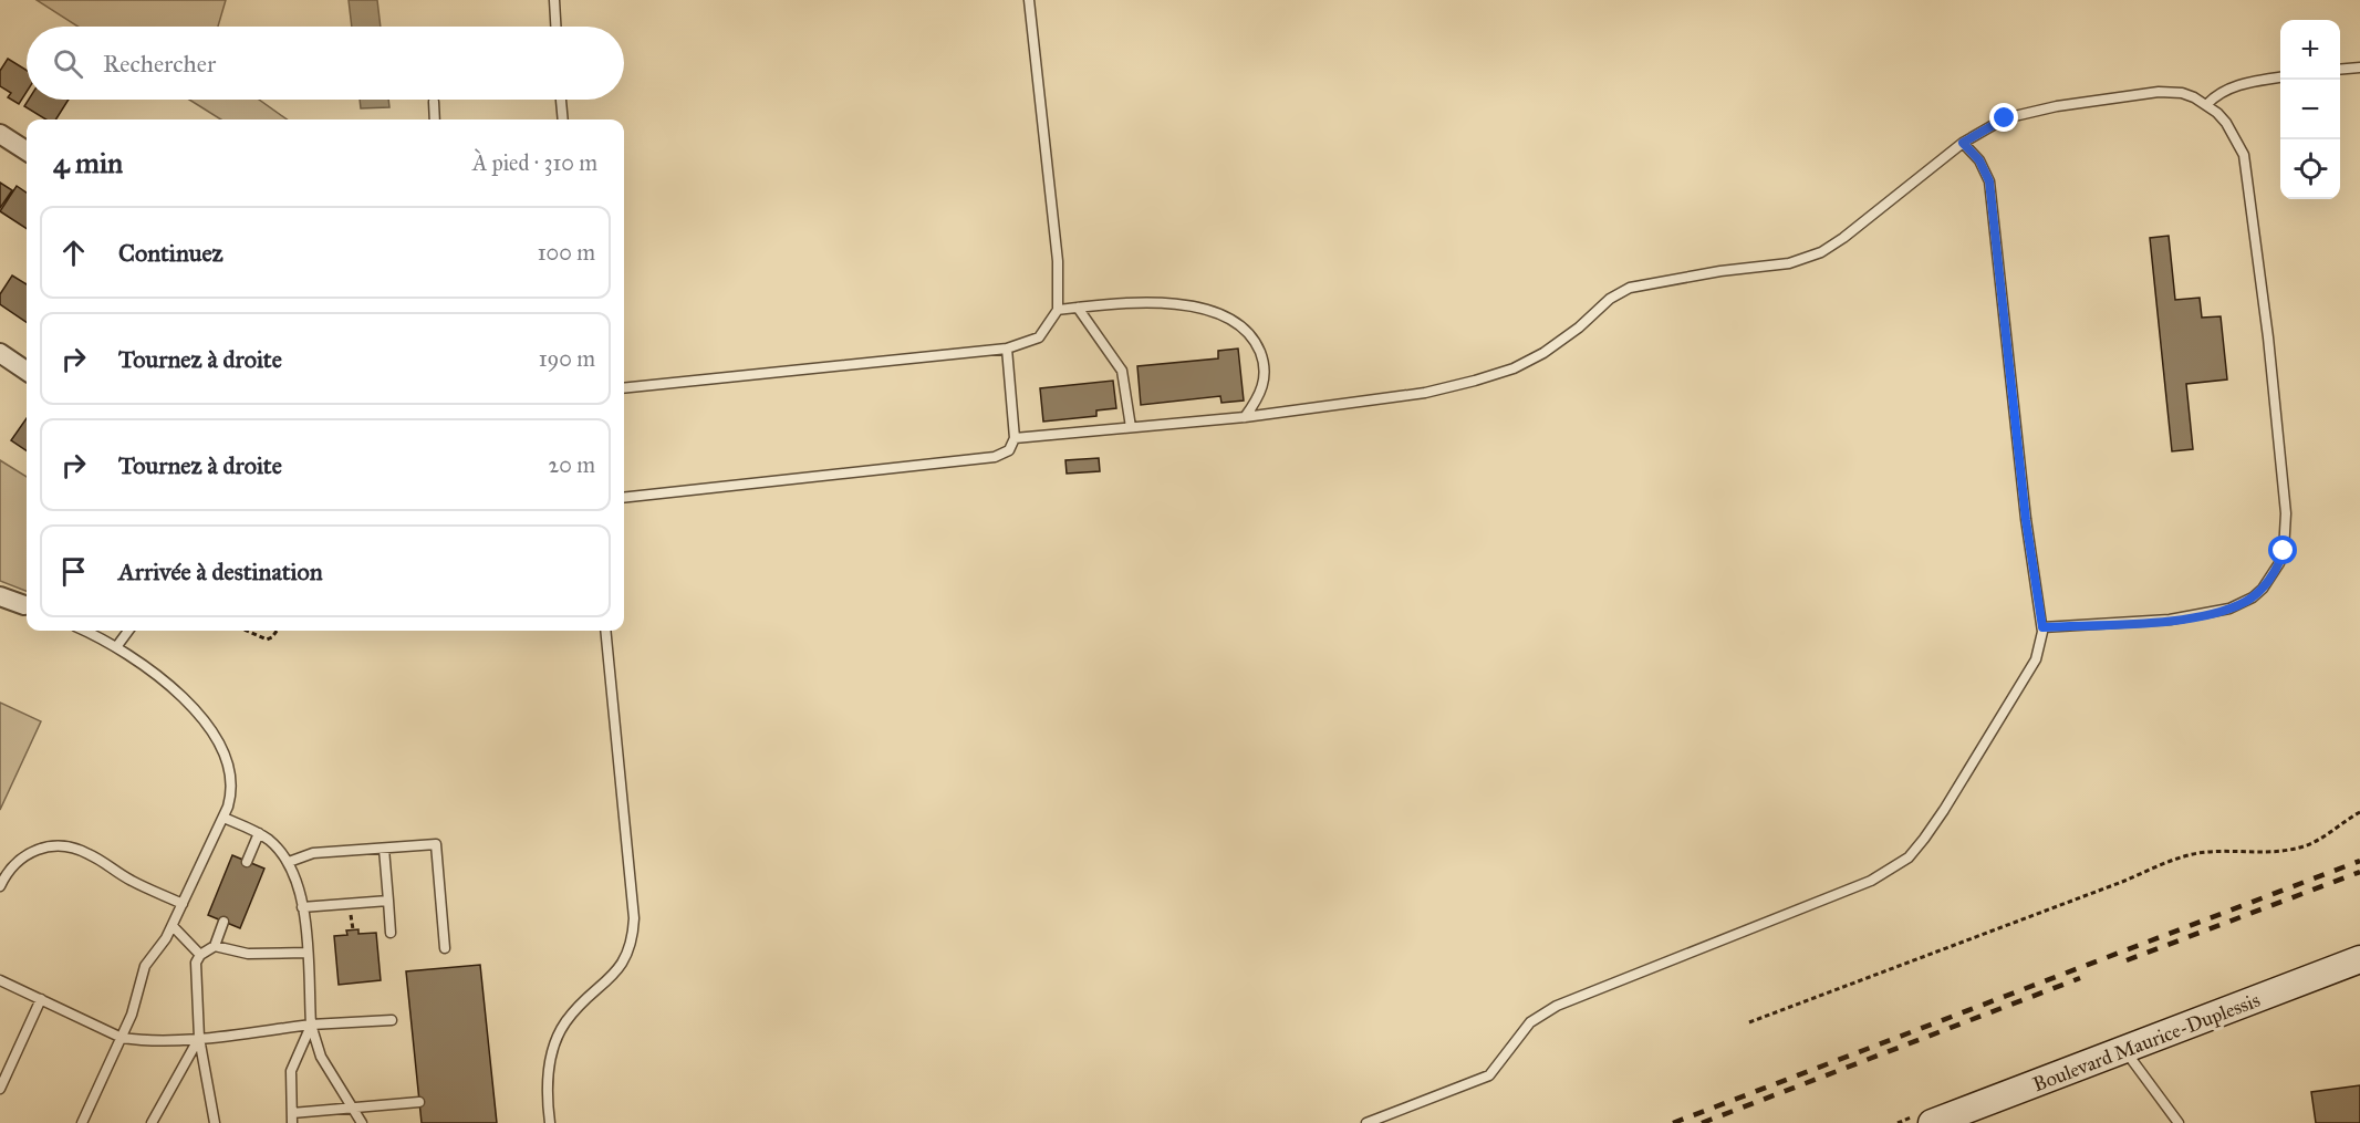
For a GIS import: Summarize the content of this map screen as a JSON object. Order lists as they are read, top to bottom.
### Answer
{
  "streets": {
    "street": ["Boulevard Maurice-Duplessis"]
  },
  "page": {
    "map_buttons": ["+", "−"],
    "search": "Rechercher",
    "heading": ["4 min", "À pied · 310 m"],
    "list": [
      ["Continuez", "100 m"],
      ["Tournez à droite", "190 m"],
      ["Tournez à droite", "20 m"],
      "Arrivée à destination"
    ]
  }
}
